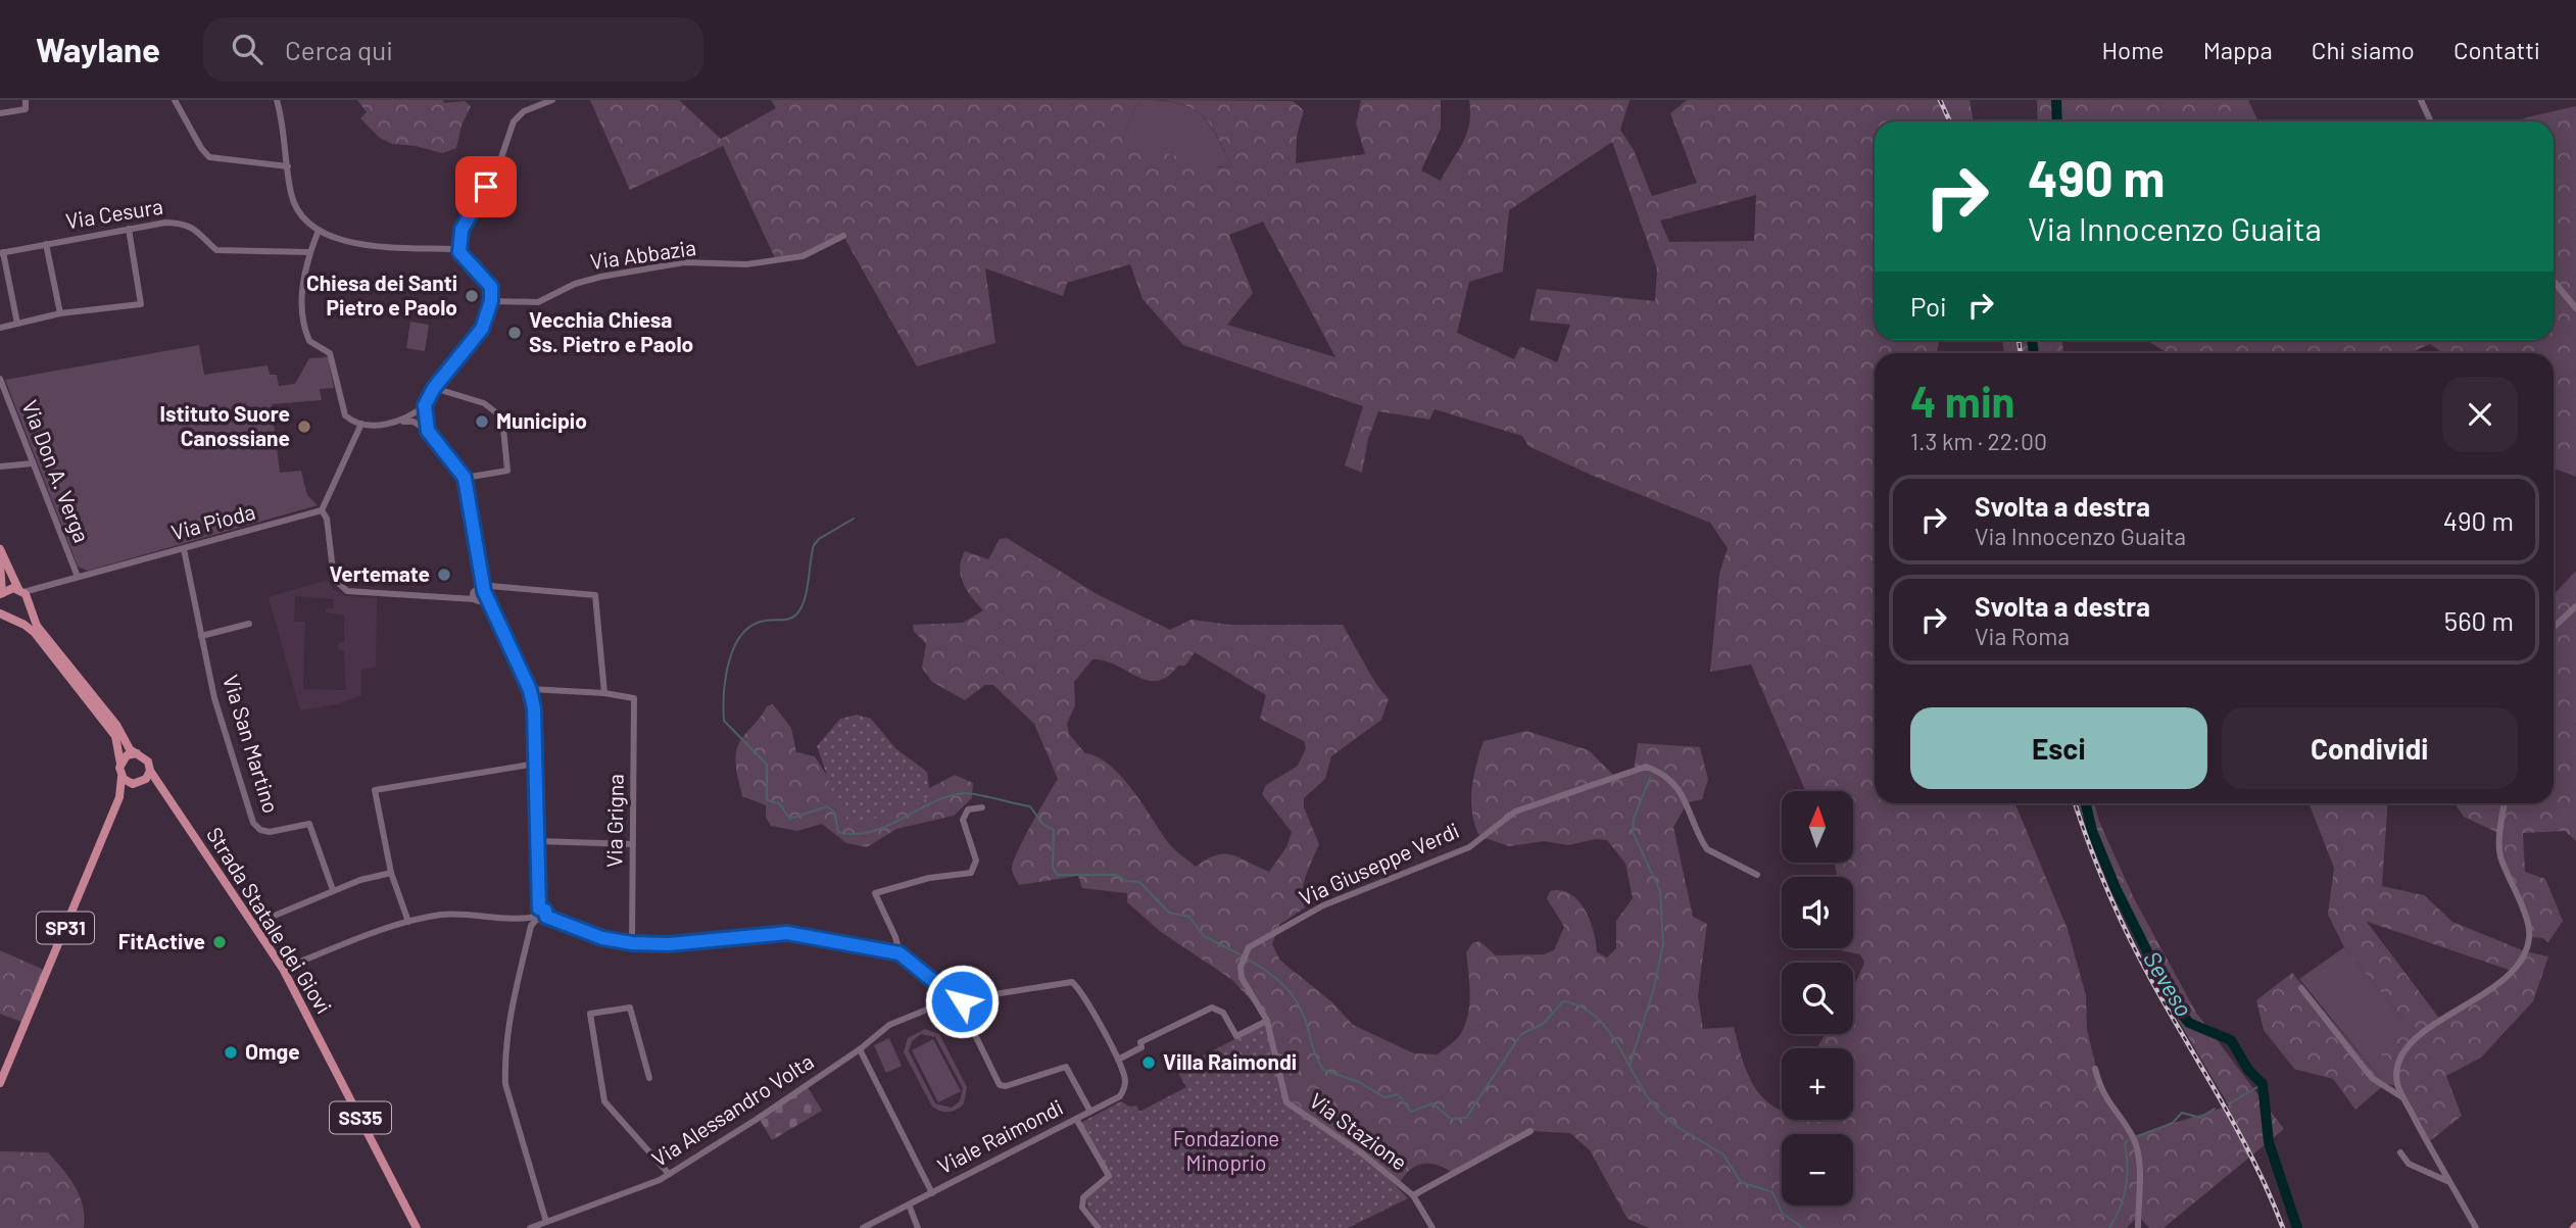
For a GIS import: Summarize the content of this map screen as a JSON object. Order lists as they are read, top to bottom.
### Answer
{
  "streets": {
    "main road": ["Strada Statale dei Giovi", "SP31", "SS35"],
    "street": [
      "Via Cesura",
      "Via Abbazia",
      "Via Don A. Verga",
      "Via Pioda",
      "Via San Martino",
      "Via Grigna",
      "Via Giuseppe Verdi",
      "Via Alessandro Volta",
      "Via Stazione",
      "Viale Raimondi"
    ]
  },
  "crossings": [
    ["Via Don A. Verga", "Via Pioda"],
    ["Via Pioda", "Via San Martino"],
    ["Via Giuseppe Verdi", "Via Stazione"],
    ["Strada Statale dei Giovi", "SP31"]
  ],
  "water": ["Seveso"],
  "parks": ["Fondazione Minoprio"],
  "places": [
    "Chiesa dei Santi Pietro e Paolo",
    "Vecchia Chiesa Ss. Pietro e Paolo",
    "Municipio",
    "Istituto Suore Canossiane",
    "Vertemate",
    "FitActive",
    "Omge",
    "Villa Raimondi"
  ],
  "north": "top",
  "page": {
    "header": "Waylane",
    "search": "Cerca qui",
    "nav": [
      "Home",
      "Mappa",
      "Chi siamo",
      "Contatti"
    ],
    "turn": ["490 m", "Via Innocenzo Guaita"],
    "then": "Poi",
    "heading": ["4 min", "1.3 km · 22:00"],
    "list": [
      {
        "name": "Svolta a destra",
        "note": "Via Innocenzo Guaita",
        "value": "490 m"
      },
      {
        "name": "Svolta a destra",
        "note": "Via Roma",
        "value": "560 m"
      }
    ],
    "buttons": ["Esci", "Condividi"],
    "map_buttons": ["+", "−"]
  }
}
